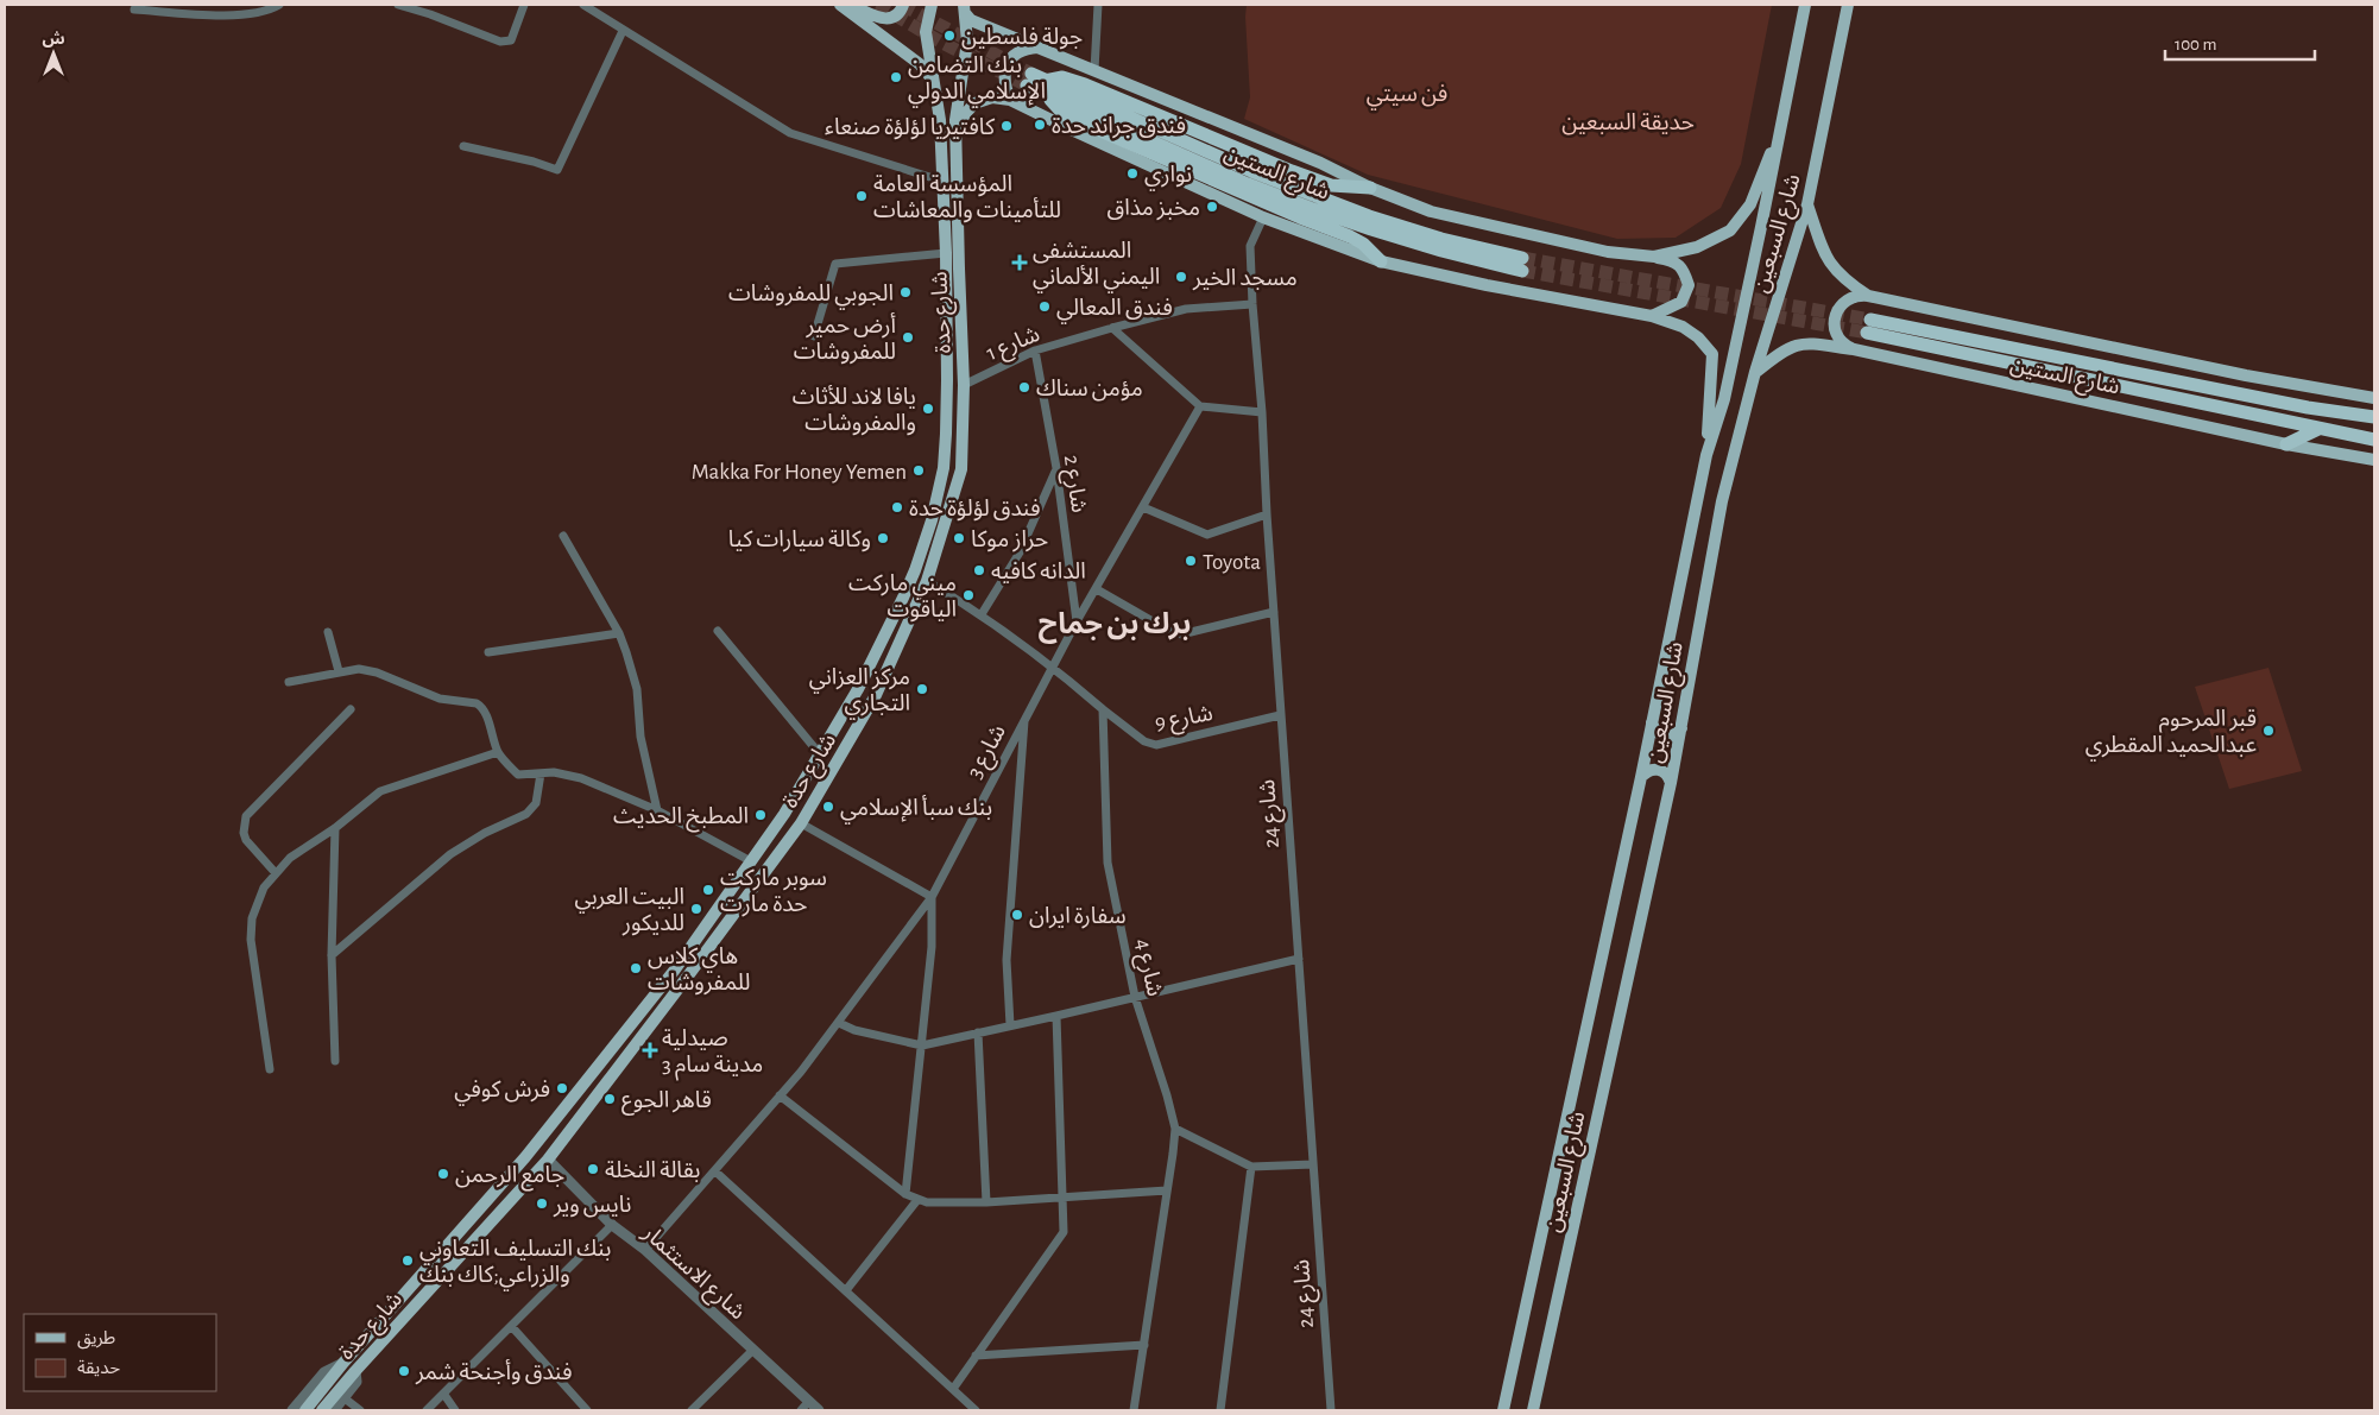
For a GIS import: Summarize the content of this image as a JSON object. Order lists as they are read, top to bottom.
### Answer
{
  "streets": {
    "highway": ["شارع الستين"],
    "main road": ["شارع السبعين", "شارع حدة"],
    "street": [
      "شارع 1",
      "شارع 2",
      "شارع 9",
      "شارع 3",
      "شارع 24",
      "شارع 4",
      "شارع الاستثمار"
    ]
  },
  "crossings": [
    ["شارع الستين", "شارع السبعين"],
    ["شارع حدة", "شارع 1"],
    ["شارع حدة", "شارع الاستثمار"],
    ["شارع 1", "شارع 2"],
    ["شارع 1", "شارع 24"],
    ["شارع 2", "شارع 3"],
    ["شارع 9", "شارع 24"],
    ["شارع 9", "شارع 4"],
    ["شارع 3", "شارع الاستثمار"]
  ],
  "districts": ["برك بن جماح"],
  "parks": ["فن سيتي", "حديقة السبعين"],
  "places": {
    "other": [
      "جولة فلسطين",
      "بنك التضامن الإسلامي الدولي",
      "فندق جراند حدة",
      "كافتيريا لؤلؤة صنعاء",
      "نواري",
      "المؤسسة العامة للتأمينات والمعاشات",
      "مخبز مذاق",
      "مسجد الخير",
      "الجوبي للمفروشات",
      "فندق المعالي",
      "أرض حمير للمفروشات",
      "مؤمن سناك",
      "يافا لاند للأثاث والمفروشات",
      "Makka For Honey Yemen",
      "فندق لؤلؤة حدة",
      "وكالة سيارات كيا",
      "حراز موكا",
      "Toyota",
      "الدانه كافيه",
      "ميني ماركت الياقوت",
      "مركز العزاني التجاري",
      "قبر المرحوم عبدالحميد المقطري",
      "بنك سبأ الإسلامي",
      "المطبخ الحديث",
      "سوبر ماركت حدة مارت",
      "البيت العربي للديكور",
      "سفارة ايران",
      "هاي كلاس للمفروشات",
      "فرش كوفي",
      "قاهر الجوع",
      "بقالة النخلة",
      "جامع الرحمن",
      "نايس وير",
      "بنك التسليف التعاوني والزراعي;كاك بنك",
      "فندق وأجنحة شمر"
    ],
    "health": ["المستشفى اليمني الألماني", "صيدلية مدينة سام 3"]
  },
  "legend": ["طريق", "حديقة"],
  "scale_bar": "100 m",
  "north": "top"
}
